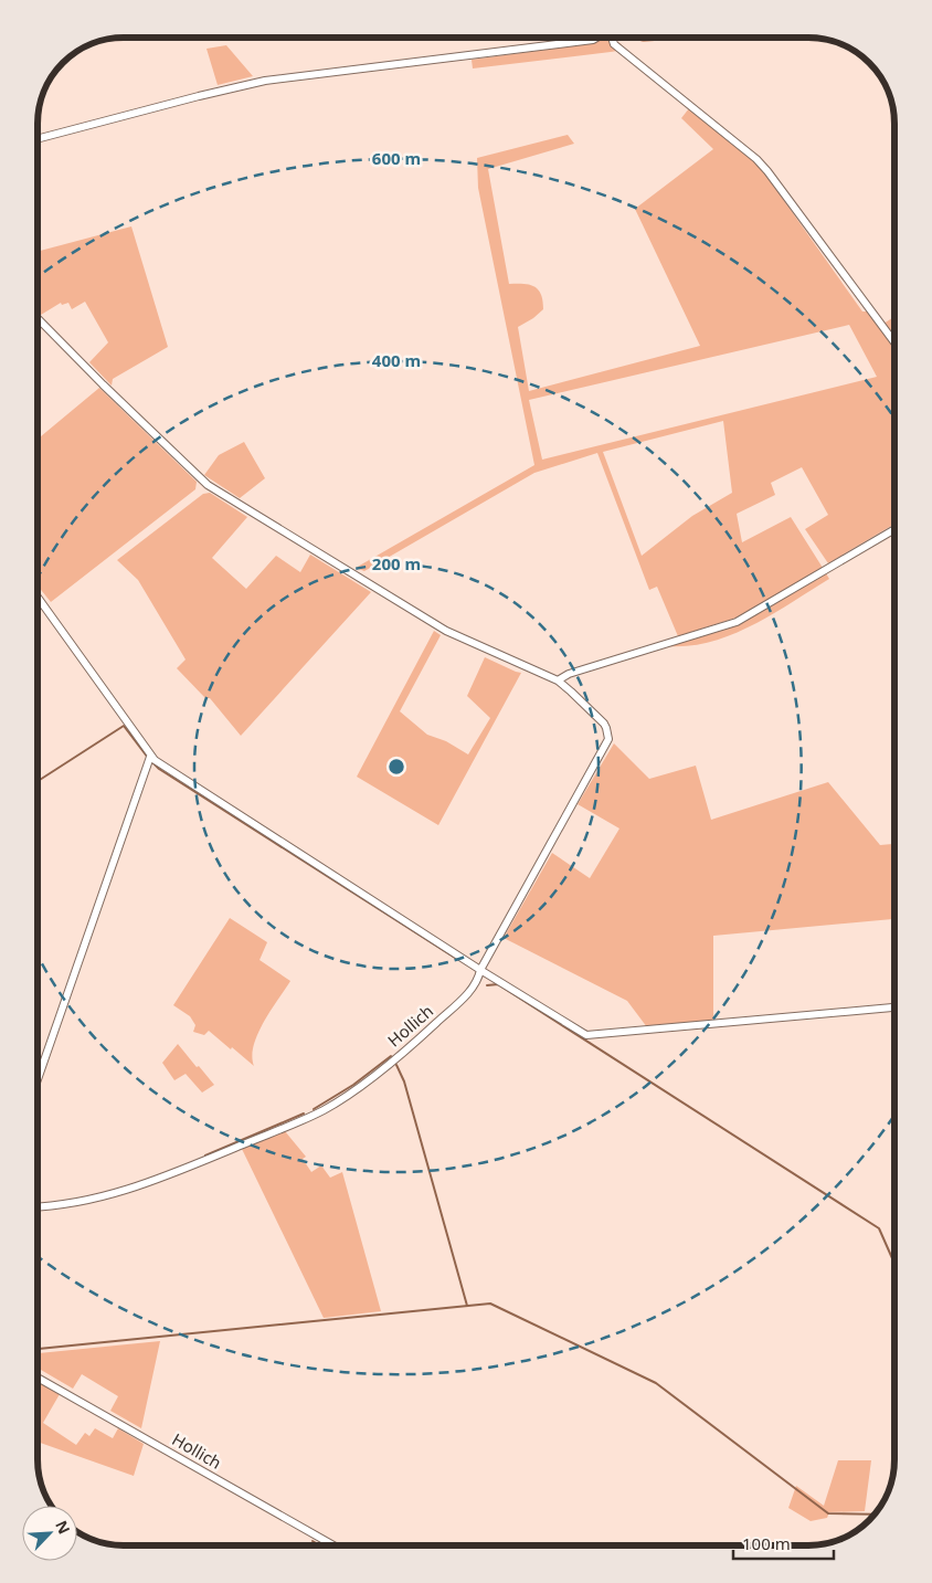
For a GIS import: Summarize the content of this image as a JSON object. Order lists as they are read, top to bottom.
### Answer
{
  "streets": {
    "street": ["Hollich"]
  },
  "scale_bar": "100 m",
  "north": "top right",
  "rings": ["600 m", "400 m", "200 m"]
}
